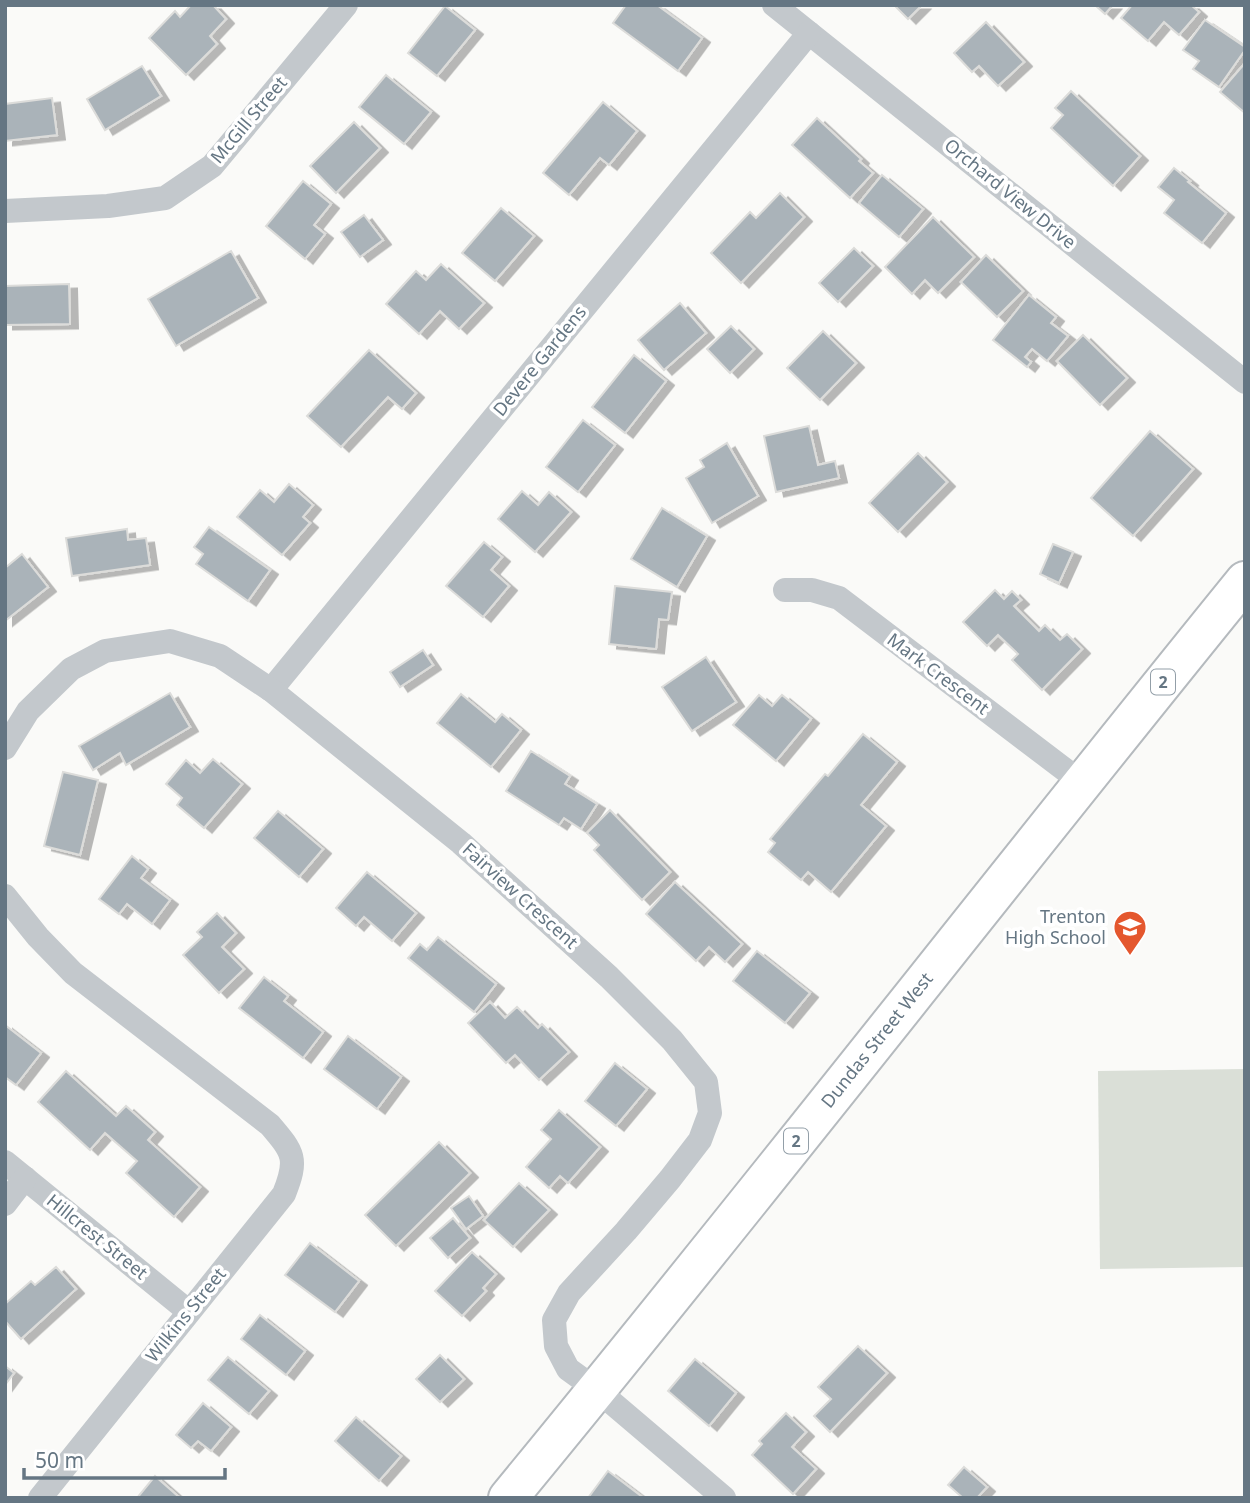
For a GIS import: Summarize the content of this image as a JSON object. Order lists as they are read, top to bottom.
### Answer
{
  "streets": {
    "main road": ["2", "Dundas Street West"],
    "street": [
      "McGill Street",
      "Orchard View Drive",
      "Devere Gardens",
      "Mark Crescent",
      "Fairview Crescent",
      "Hillcrest Street",
      "Wilkins Street"
    ]
  },
  "crossings": [
    ["Orchard View Drive", "Devere Gardens"],
    ["Devere Gardens", "Fairview Crescent"],
    ["Mark Crescent", "Dundas Street West"],
    ["Fairview Crescent", "Dundas Street West"],
    ["Hillcrest Street", "Wilkins Street"]
  ],
  "places": {
    "school or university": ["Trenton High School"]
  },
  "scale_bar": "50 m"
}
